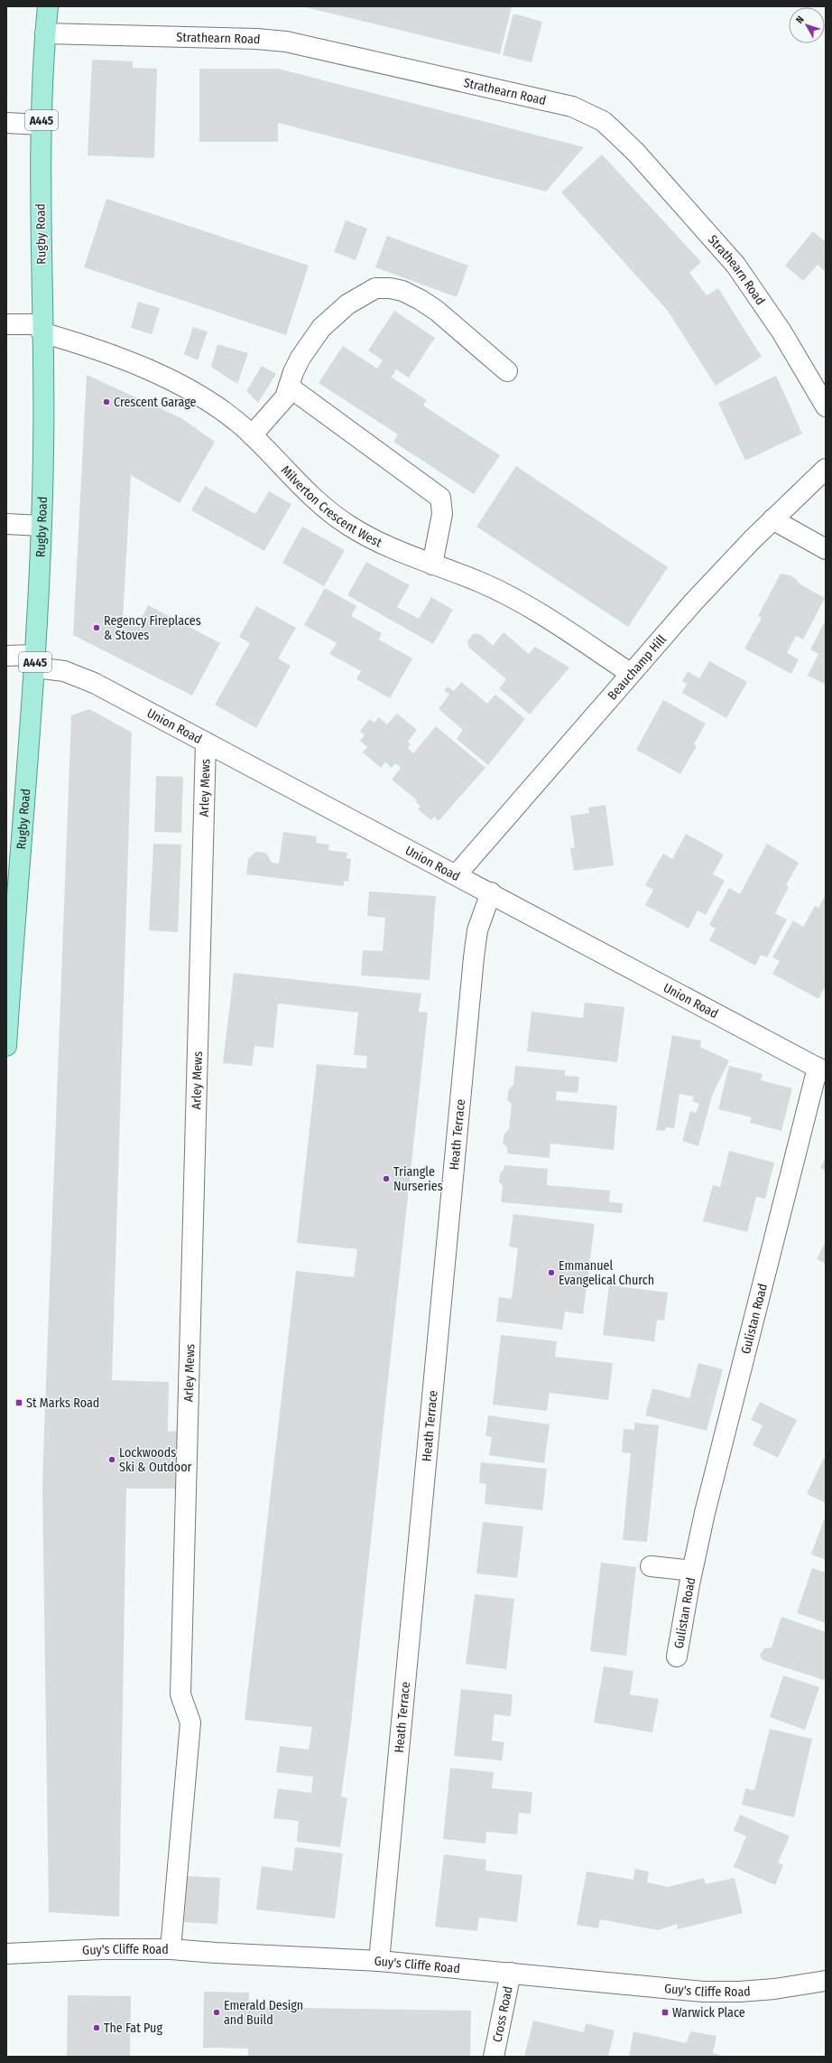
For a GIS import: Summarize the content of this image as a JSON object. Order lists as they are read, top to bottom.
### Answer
{
  "streets": {
    "main road": ["A445", "Rugby Road"],
    "street": [
      "Strathearn Road",
      "Milverton Crescent West",
      "Beauchamp Hill",
      "Union Road",
      "Arley Mews",
      "Heath Terrace",
      "Gulistan Road",
      "Guy's Cliffe Road",
      "Cross Road"
    ]
  },
  "crossings": [
    ["Strathearn Road", "Rugby Road"],
    ["Rugby Road", "Milverton Crescent West"],
    ["Rugby Road", "Union Road"],
    ["Milverton Crescent West", "Beauchamp Hill"],
    ["Beauchamp Hill", "Union Road"],
    ["Union Road", "Arley Mews"],
    ["Union Road", "Heath Terrace"],
    ["Union Road", "Gulistan Road"],
    ["Arley Mews", "Guy's Cliffe Road"],
    ["Heath Terrace", "Guy's Cliffe Road"],
    ["Guy's Cliffe Road", "Cross Road"]
  ],
  "places": {
    "other": [
      "Crescent Garage",
      "Regency Fireplaces & Stoves",
      "Triangle Nurseries",
      "Emmanuel Evangelical Church",
      "Lockwoods Ski & Outdoor",
      "Emerald Design and Build",
      "The Fat Pug"
    ],
    "transit": ["St Marks Road", "Warwick Place"]
  },
  "north": "top left"
}
